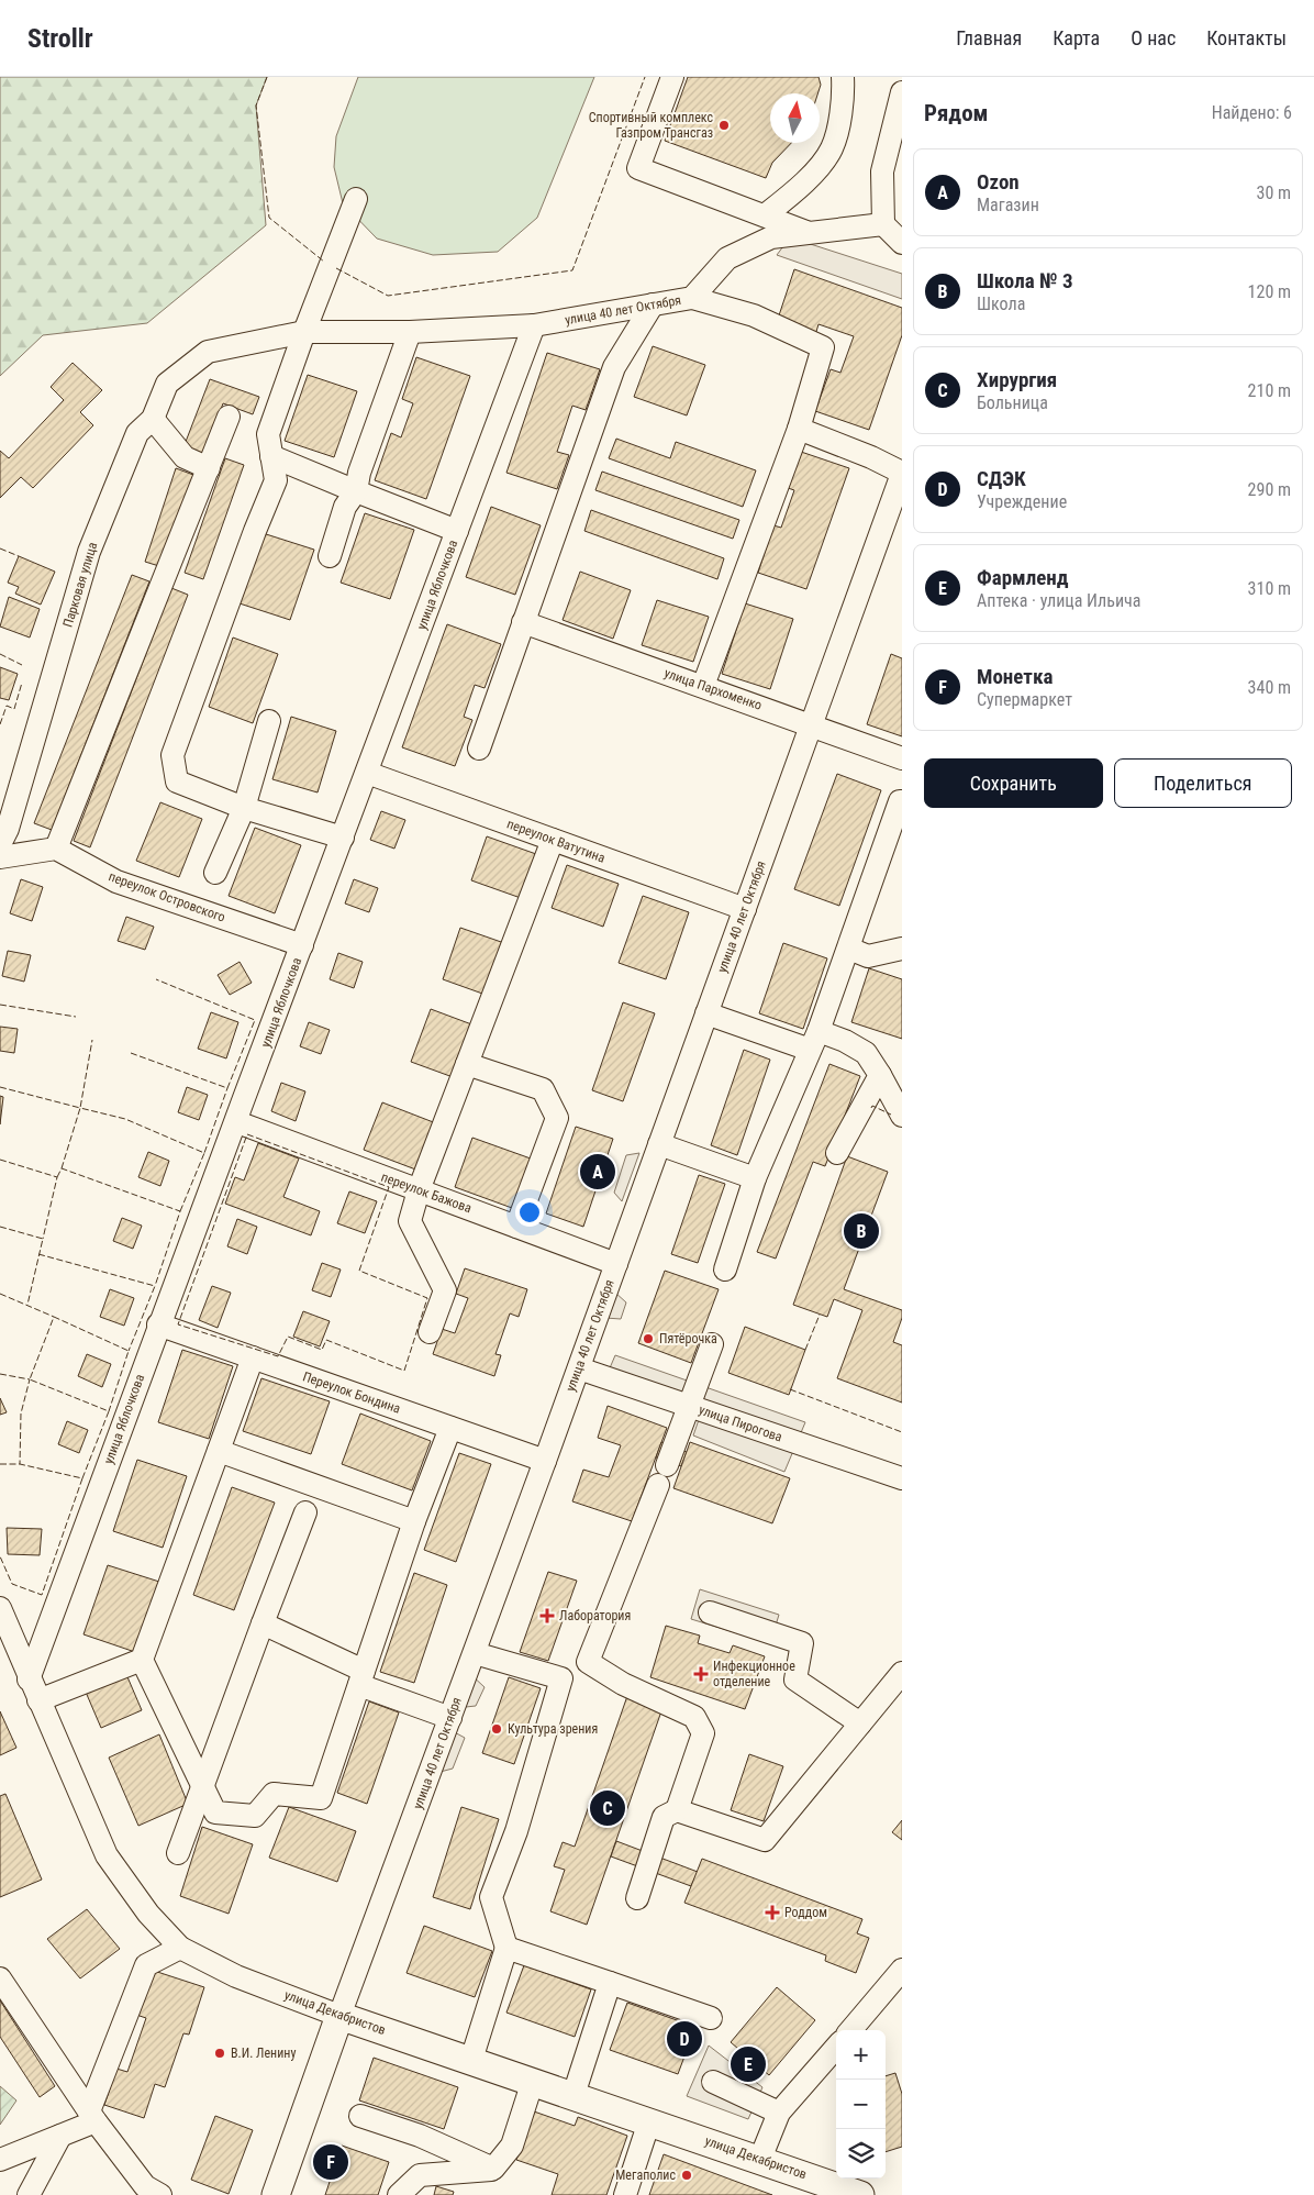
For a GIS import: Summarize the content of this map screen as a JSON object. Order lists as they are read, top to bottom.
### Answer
{
  "streets": {
    "main road": ["улица 40 лет Октября", "улица Декабристов"],
    "street": [
      "Парковая улица",
      "улица Яблочкова",
      "улица Пархоменко",
      "переулок Ватутина",
      "переулок Островского",
      "переулок Бажова",
      "Переулок Бондина",
      "улица Пирогова"
    ]
  },
  "crossings": [
    ["улица 40 лет Октября", "Парковая улица"],
    ["улица 40 лет Октября", "улица Яблочкова"],
    ["улица 40 лет Октября", "улица Пархоменко"],
    ["улица 40 лет Октября", "переулок Ватутина"],
    ["улица 40 лет Октября", "переулок Бажова"],
    ["улица 40 лет Октября", "Переулок Бондина"],
    ["улица 40 лет Октября", "улица Пирогова"],
    ["улица 40 лет Октября", "улица Декабристов"],
    ["улица Яблочкова", "переулок Ватутина"],
    ["улица Яблочкова", "переулок Островского"],
    ["улица Яблочкова", "переулок Бажова"],
    ["улица Яблочкова", "Переулок Бондина"],
    ["улица Яблочкова", "улица Декабристов"]
  ],
  "places": {
    "other": [
      "Спортивный комплекс Газпром Трансгаз",
      "Пятёрочка",
      "Культура зрения",
      "В.И. Ленину",
      "Мегаполис"
    ],
    "health": ["Лаборатория", "Инфекционное отделение", "Роддом"]
  },
  "north": "top",
  "page": {
    "header": "Strollr",
    "nav": [
      "Главная",
      "Карта",
      "О нас",
      "Контакты"
    ],
    "heading": ["Рядом", "Найдено: 6"],
    "list": [
      {
        "mark": "A",
        "name": "Ozon",
        "note": "Магазин",
        "value": "30 m"
      },
      {
        "mark": "B",
        "name": "Школа № 3",
        "note": "Школа",
        "value": "120 m"
      },
      {
        "mark": "C",
        "name": "Хирургия",
        "note": "Больница",
        "value": "210 m"
      },
      {
        "mark": "D",
        "name": "СДЭК",
        "note": "Учреждение",
        "value": "290 m"
      },
      {
        "mark": "E",
        "name": "Фармленд",
        "note": "Аптека · улица Ильича",
        "value": "310 m"
      },
      {
        "mark": "F",
        "name": "Монетка",
        "note": "Супермаркет",
        "value": "340 m"
      }
    ],
    "buttons": ["Сохранить", "Поделиться"],
    "pins": [
      "A",
      "B",
      "C",
      "D",
      "E",
      "F"
    ],
    "map_buttons": ["+", "−"]
  }
}
